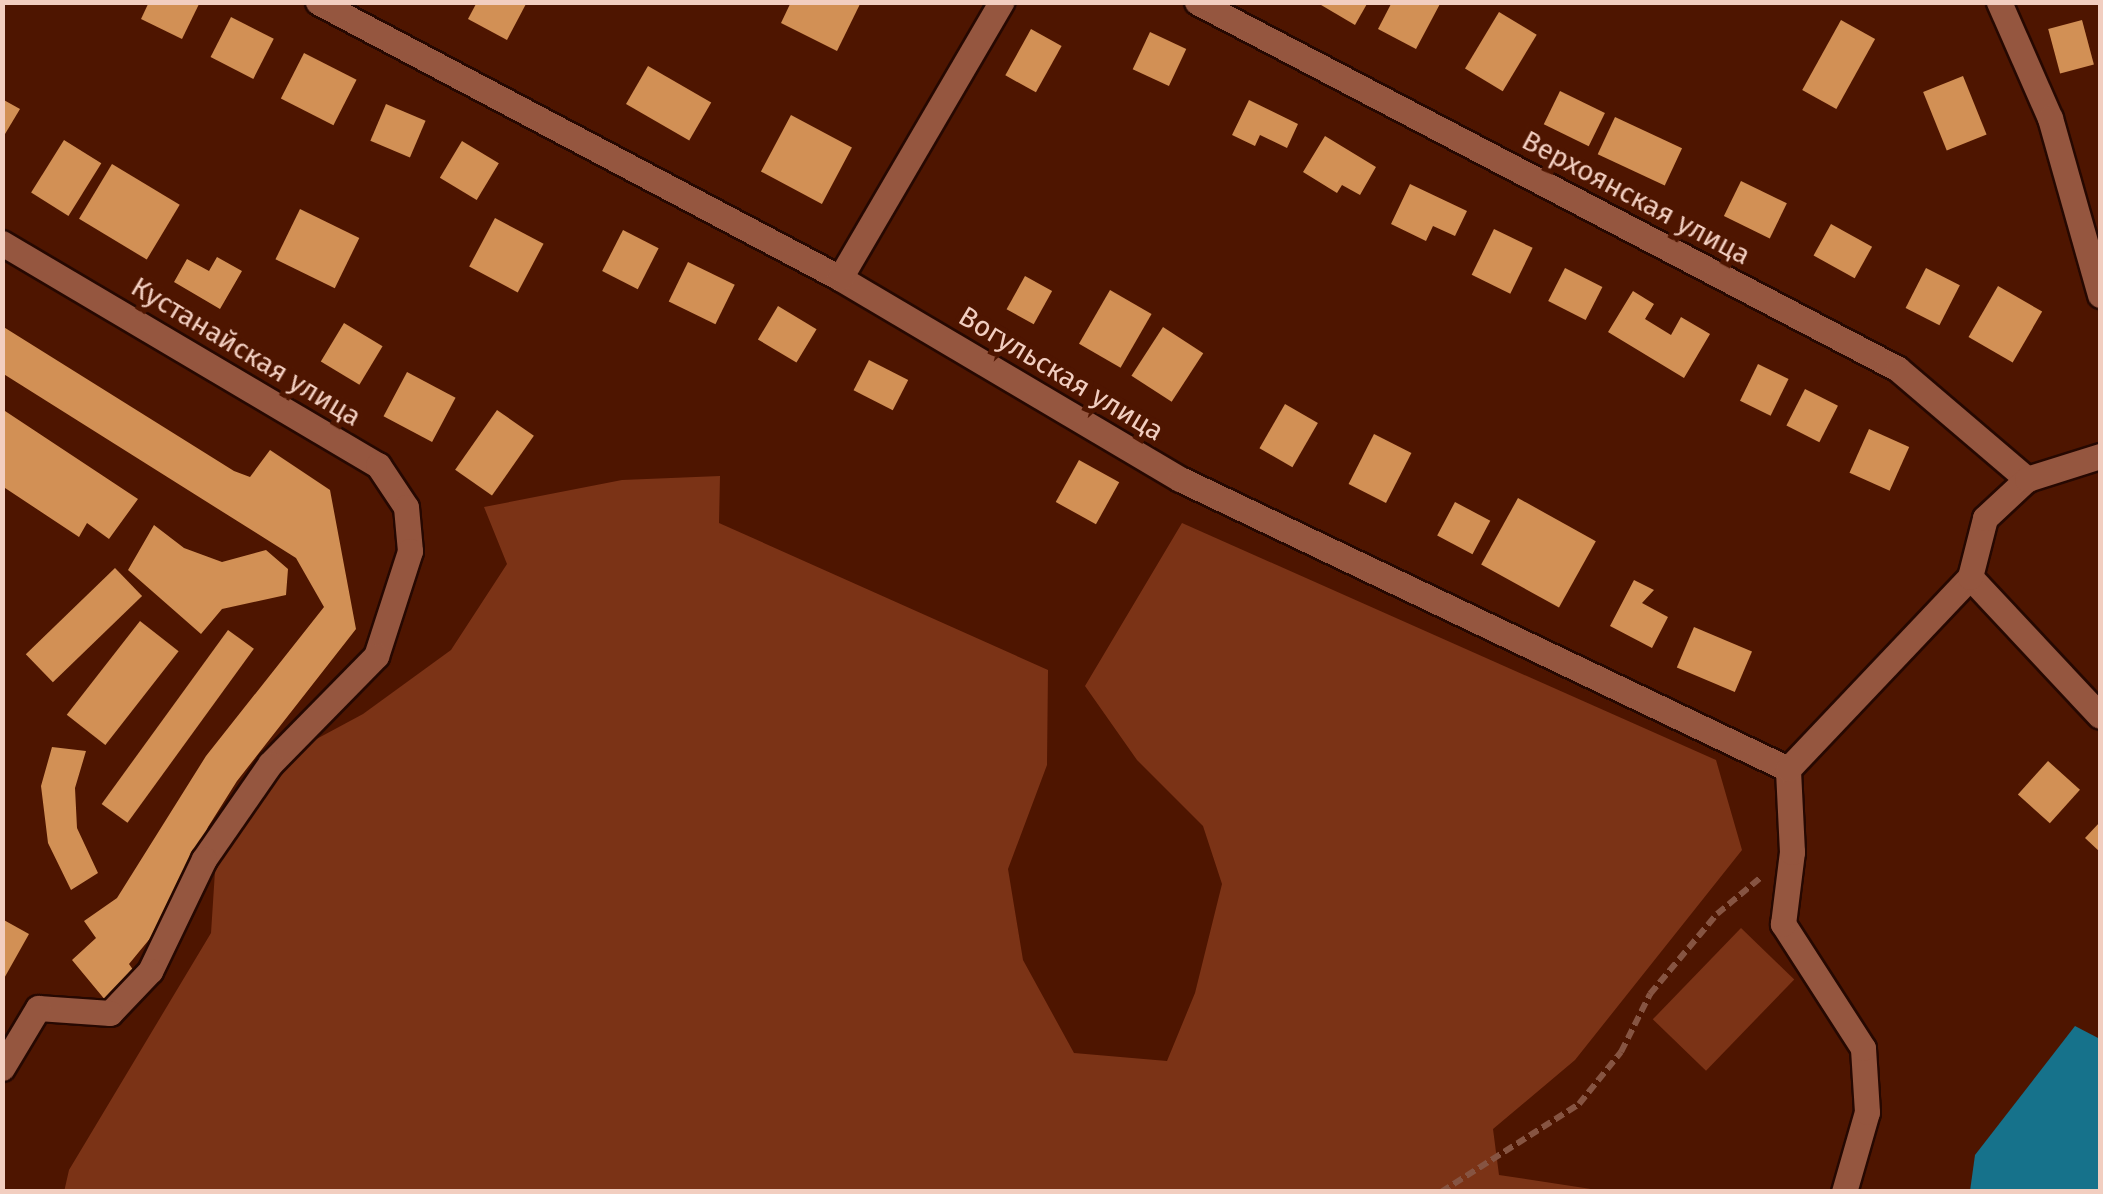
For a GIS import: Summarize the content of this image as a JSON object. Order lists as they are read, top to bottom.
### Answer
{
  "streets": {
    "street": ["Верхоянская улица", "Кустанайская улица", "Вогульская улица"]
  }
}
